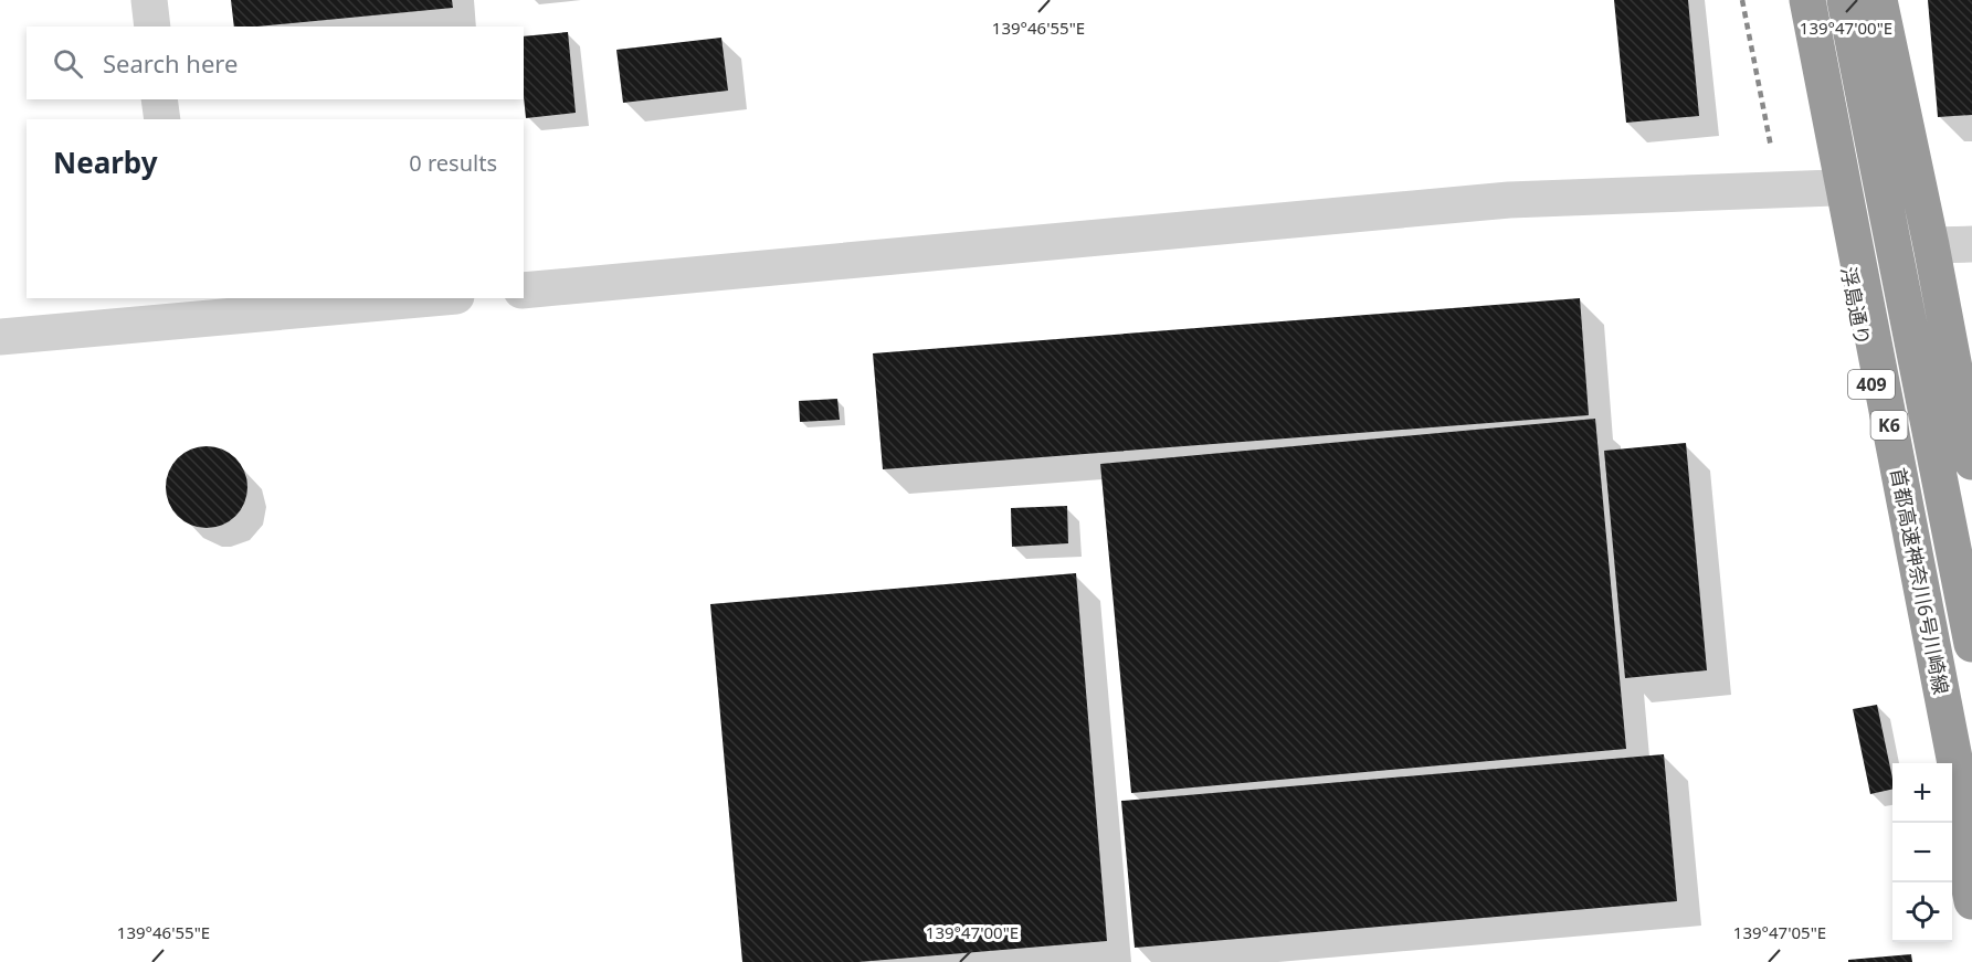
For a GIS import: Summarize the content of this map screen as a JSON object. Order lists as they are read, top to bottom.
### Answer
{
  "streets": {
    "highway": [
      "浮島通り",
      "409",
      "K6",
      "首都高速神奈川6号川崎線"
    ]
  },
  "page": {
    "search": "Search here",
    "heading": ["Nearby", "0 results"],
    "map_buttons": ["+", "−"]
  },
  "coordinates": ["139°46'55\"E", "139°47'00\"E", "139°47'05\"E"]
}
